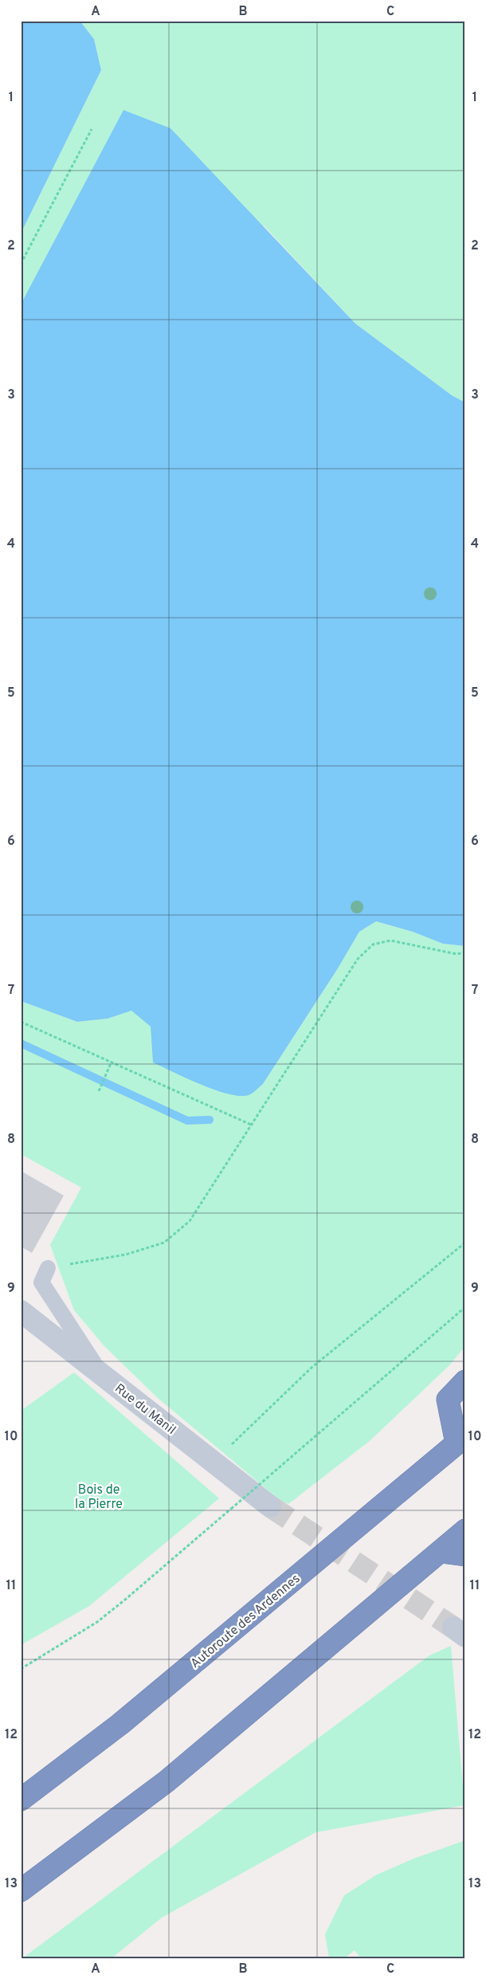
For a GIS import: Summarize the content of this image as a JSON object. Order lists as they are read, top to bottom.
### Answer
{
  "streets": {
    "highway": ["Autoroute des Ardennes"],
    "street": ["Rue du Manil"]
  },
  "parks": ["Bois de la Pierre"],
  "grid": {
    "columns": ["A", "B", "C"],
    "rows": [
      "1",
      "2",
      "3",
      "4",
      "5",
      "6",
      "7",
      "8",
      "9",
      "10",
      "11",
      "12",
      "13"
    ]
  }
}
